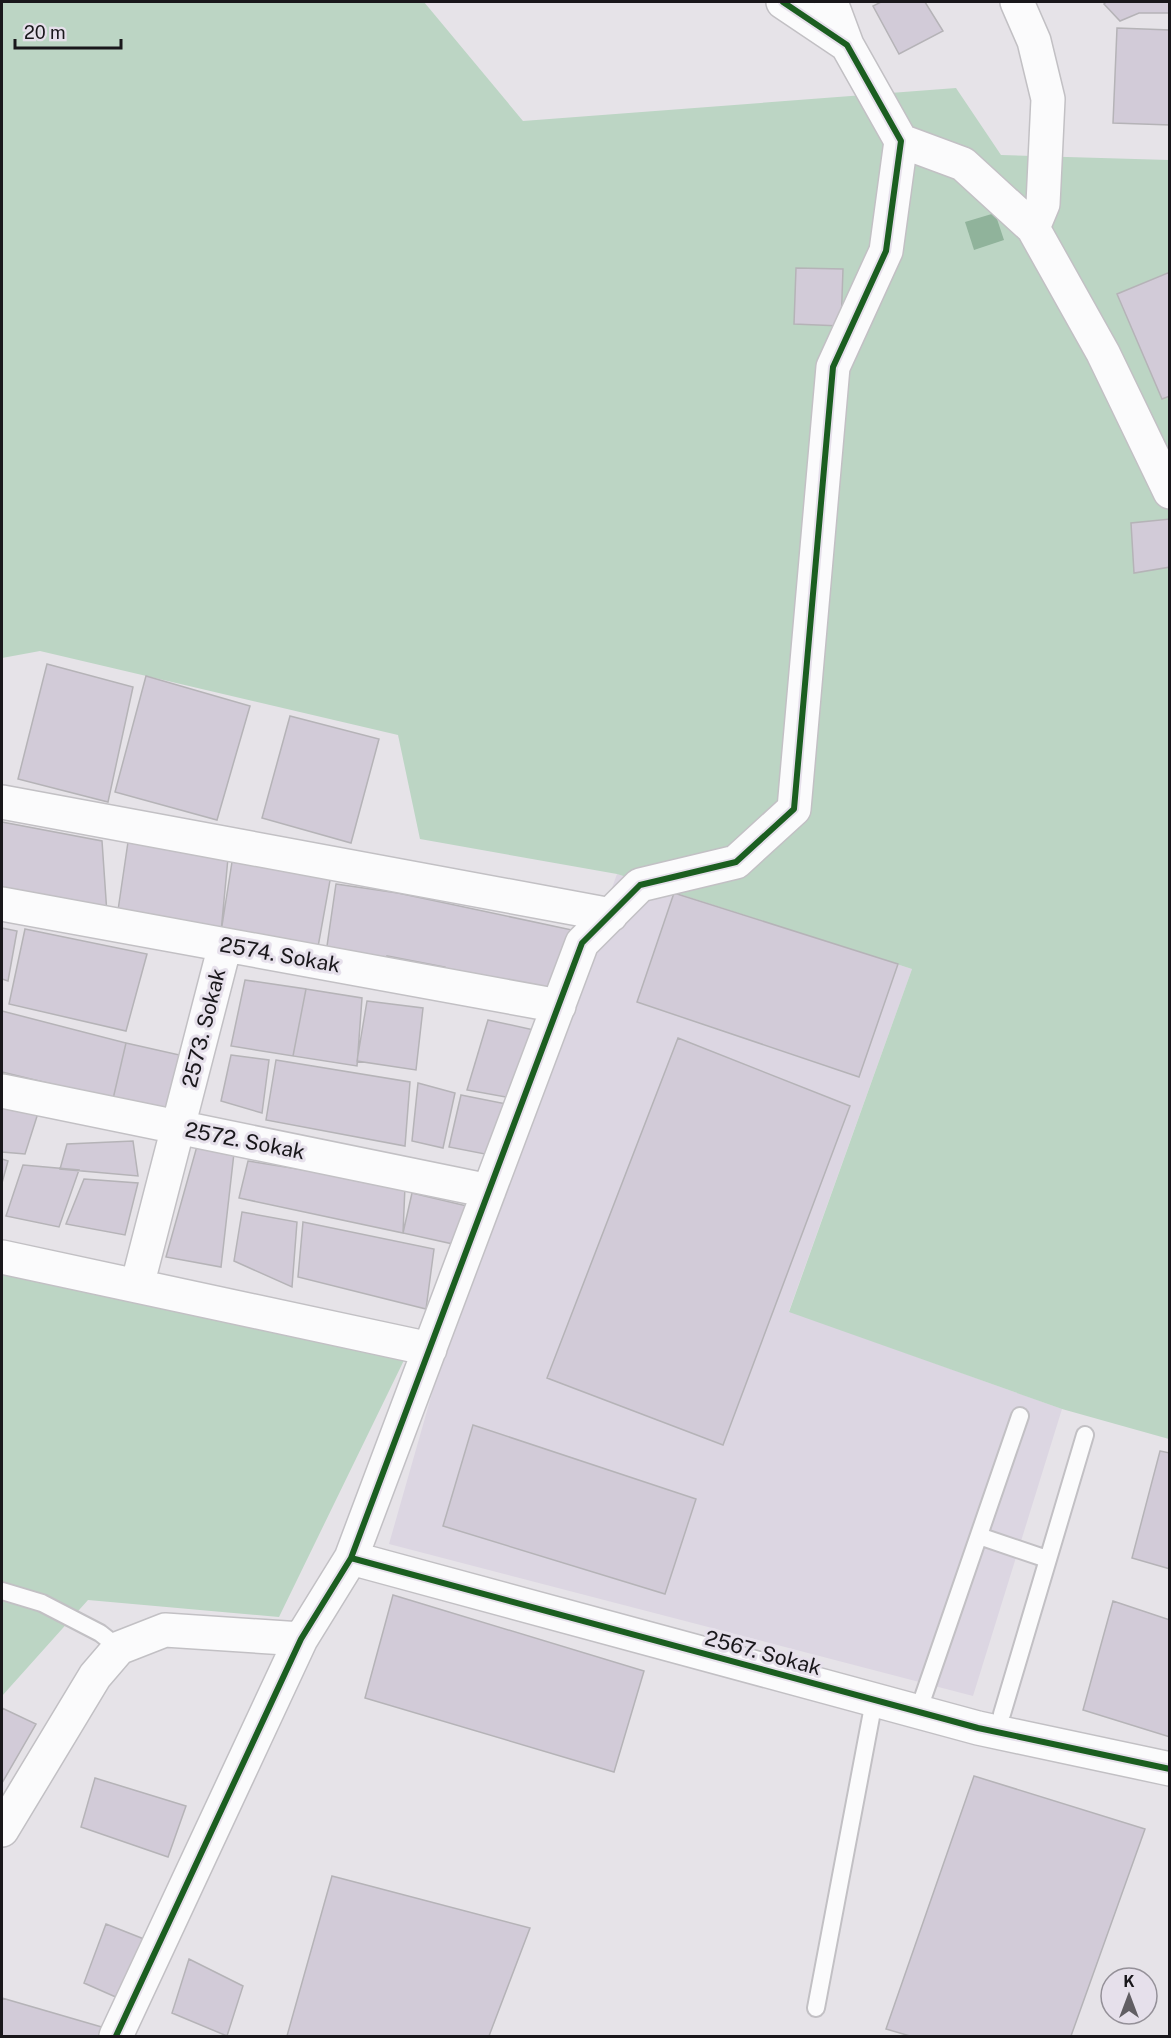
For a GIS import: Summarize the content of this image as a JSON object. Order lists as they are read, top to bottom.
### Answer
{
  "streets": {
    "street": [
      "2574. Sokak",
      "2573. Sokak",
      "2572. Sokak",
      "2567. Sokak"
    ]
  },
  "crossings": [
    ["2574. Sokak", "2573. Sokak"],
    ["2573. Sokak", "2572. Sokak"]
  ],
  "scale_bar": "20 m",
  "north": "top"
}
